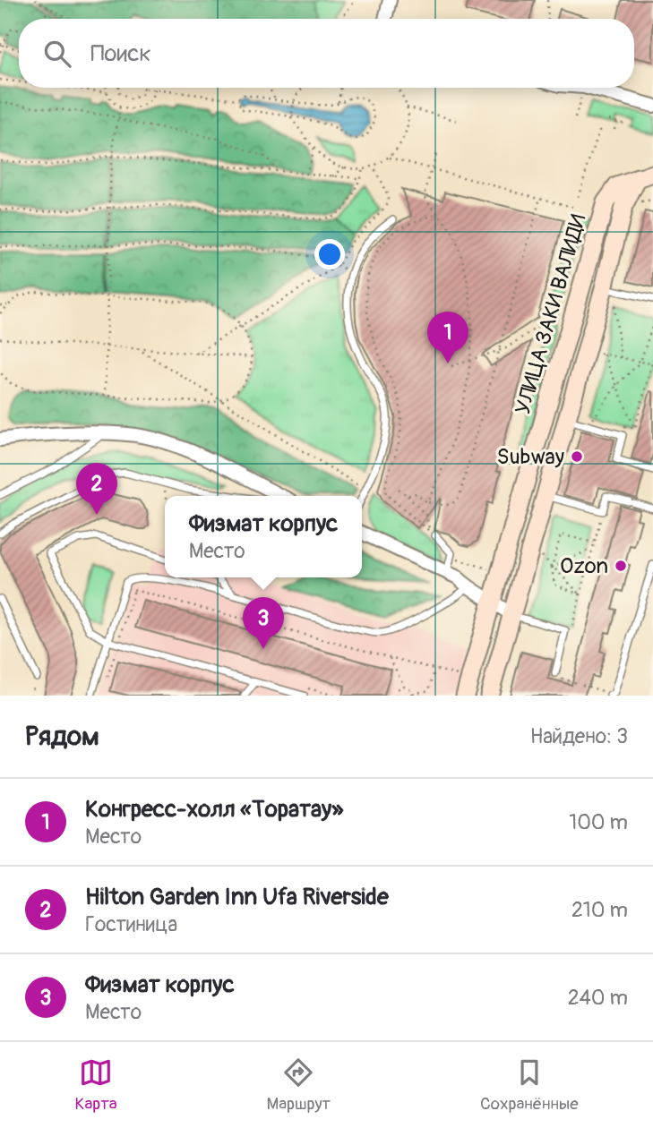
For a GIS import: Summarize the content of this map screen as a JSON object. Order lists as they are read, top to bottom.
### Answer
{
  "streets": {
    "main road": ["УЛИЦА ЗАКИ ВАЛИДИ"]
  },
  "places": ["Subway", "Ozon"],
  "page": {
    "search": "Поиск",
    "pins": ["1", "2", "3"],
    "popup": ["Физмат корпус", "Место"],
    "heading": ["Рядом", "Найдено: 3"],
    "list": [
      {
        "mark": "1",
        "name": "Конгресс-холл «Торатау»",
        "note": "Место",
        "value": "100 m"
      },
      {
        "mark": "2",
        "name": "Hilton Garden Inn Ufa Riverside",
        "note": "Гостиница",
        "value": "210 m"
      },
      {
        "mark": "3",
        "name": "Физмат корпус",
        "note": "Место",
        "value": "240 m"
      }
    ],
    "nav": ["Карта", "Маршрут", "Сохранённые"]
  }
}
